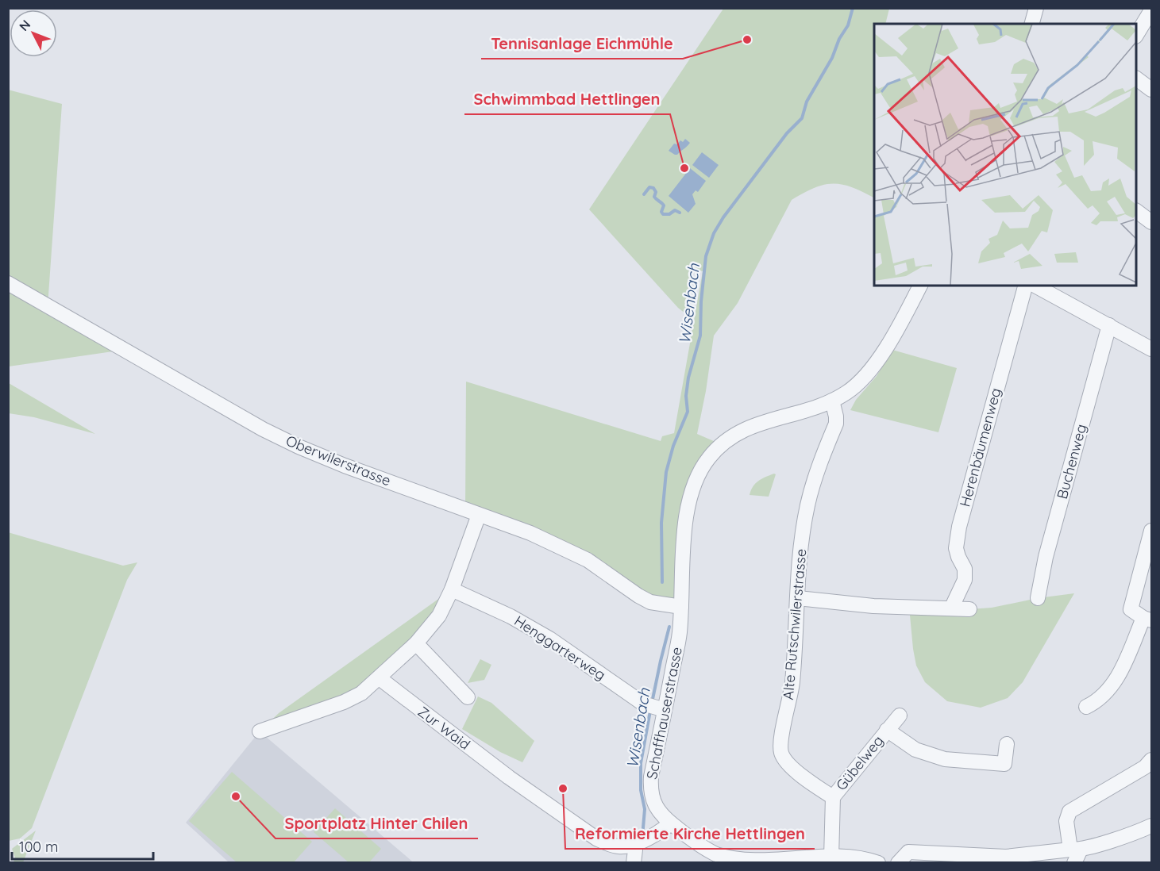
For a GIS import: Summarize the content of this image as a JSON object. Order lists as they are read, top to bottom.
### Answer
{
  "streets": {
    "street": [
      "Herenbäumenweg",
      "Oberwilerstrasse",
      "Buchenweg",
      "Alte Rutschwilerstrasse",
      "Henggarterweg",
      "Schaffhauserstrasse",
      "Zur Waid",
      "Gübelweg"
    ]
  },
  "crossings": [
    ["Oberwilerstrasse", "Schaffhauserstrasse"],
    ["Alte Rutschwilerstrasse", "Schaffhauserstrasse"],
    ["Alte Rutschwilerstrasse", "Gübelweg"],
    ["Henggarterweg", "Schaffhauserstrasse"]
  ],
  "water": ["Wisenbach"],
  "places": [
    "Tennisanlage Eichmühle",
    "Schwimmbad Hettlingen",
    "Reformierte Kirche Hettlingen",
    "Sportplatz Hinter Chilen"
  ],
  "scale_bar": "100 m",
  "north": "top left"
}
